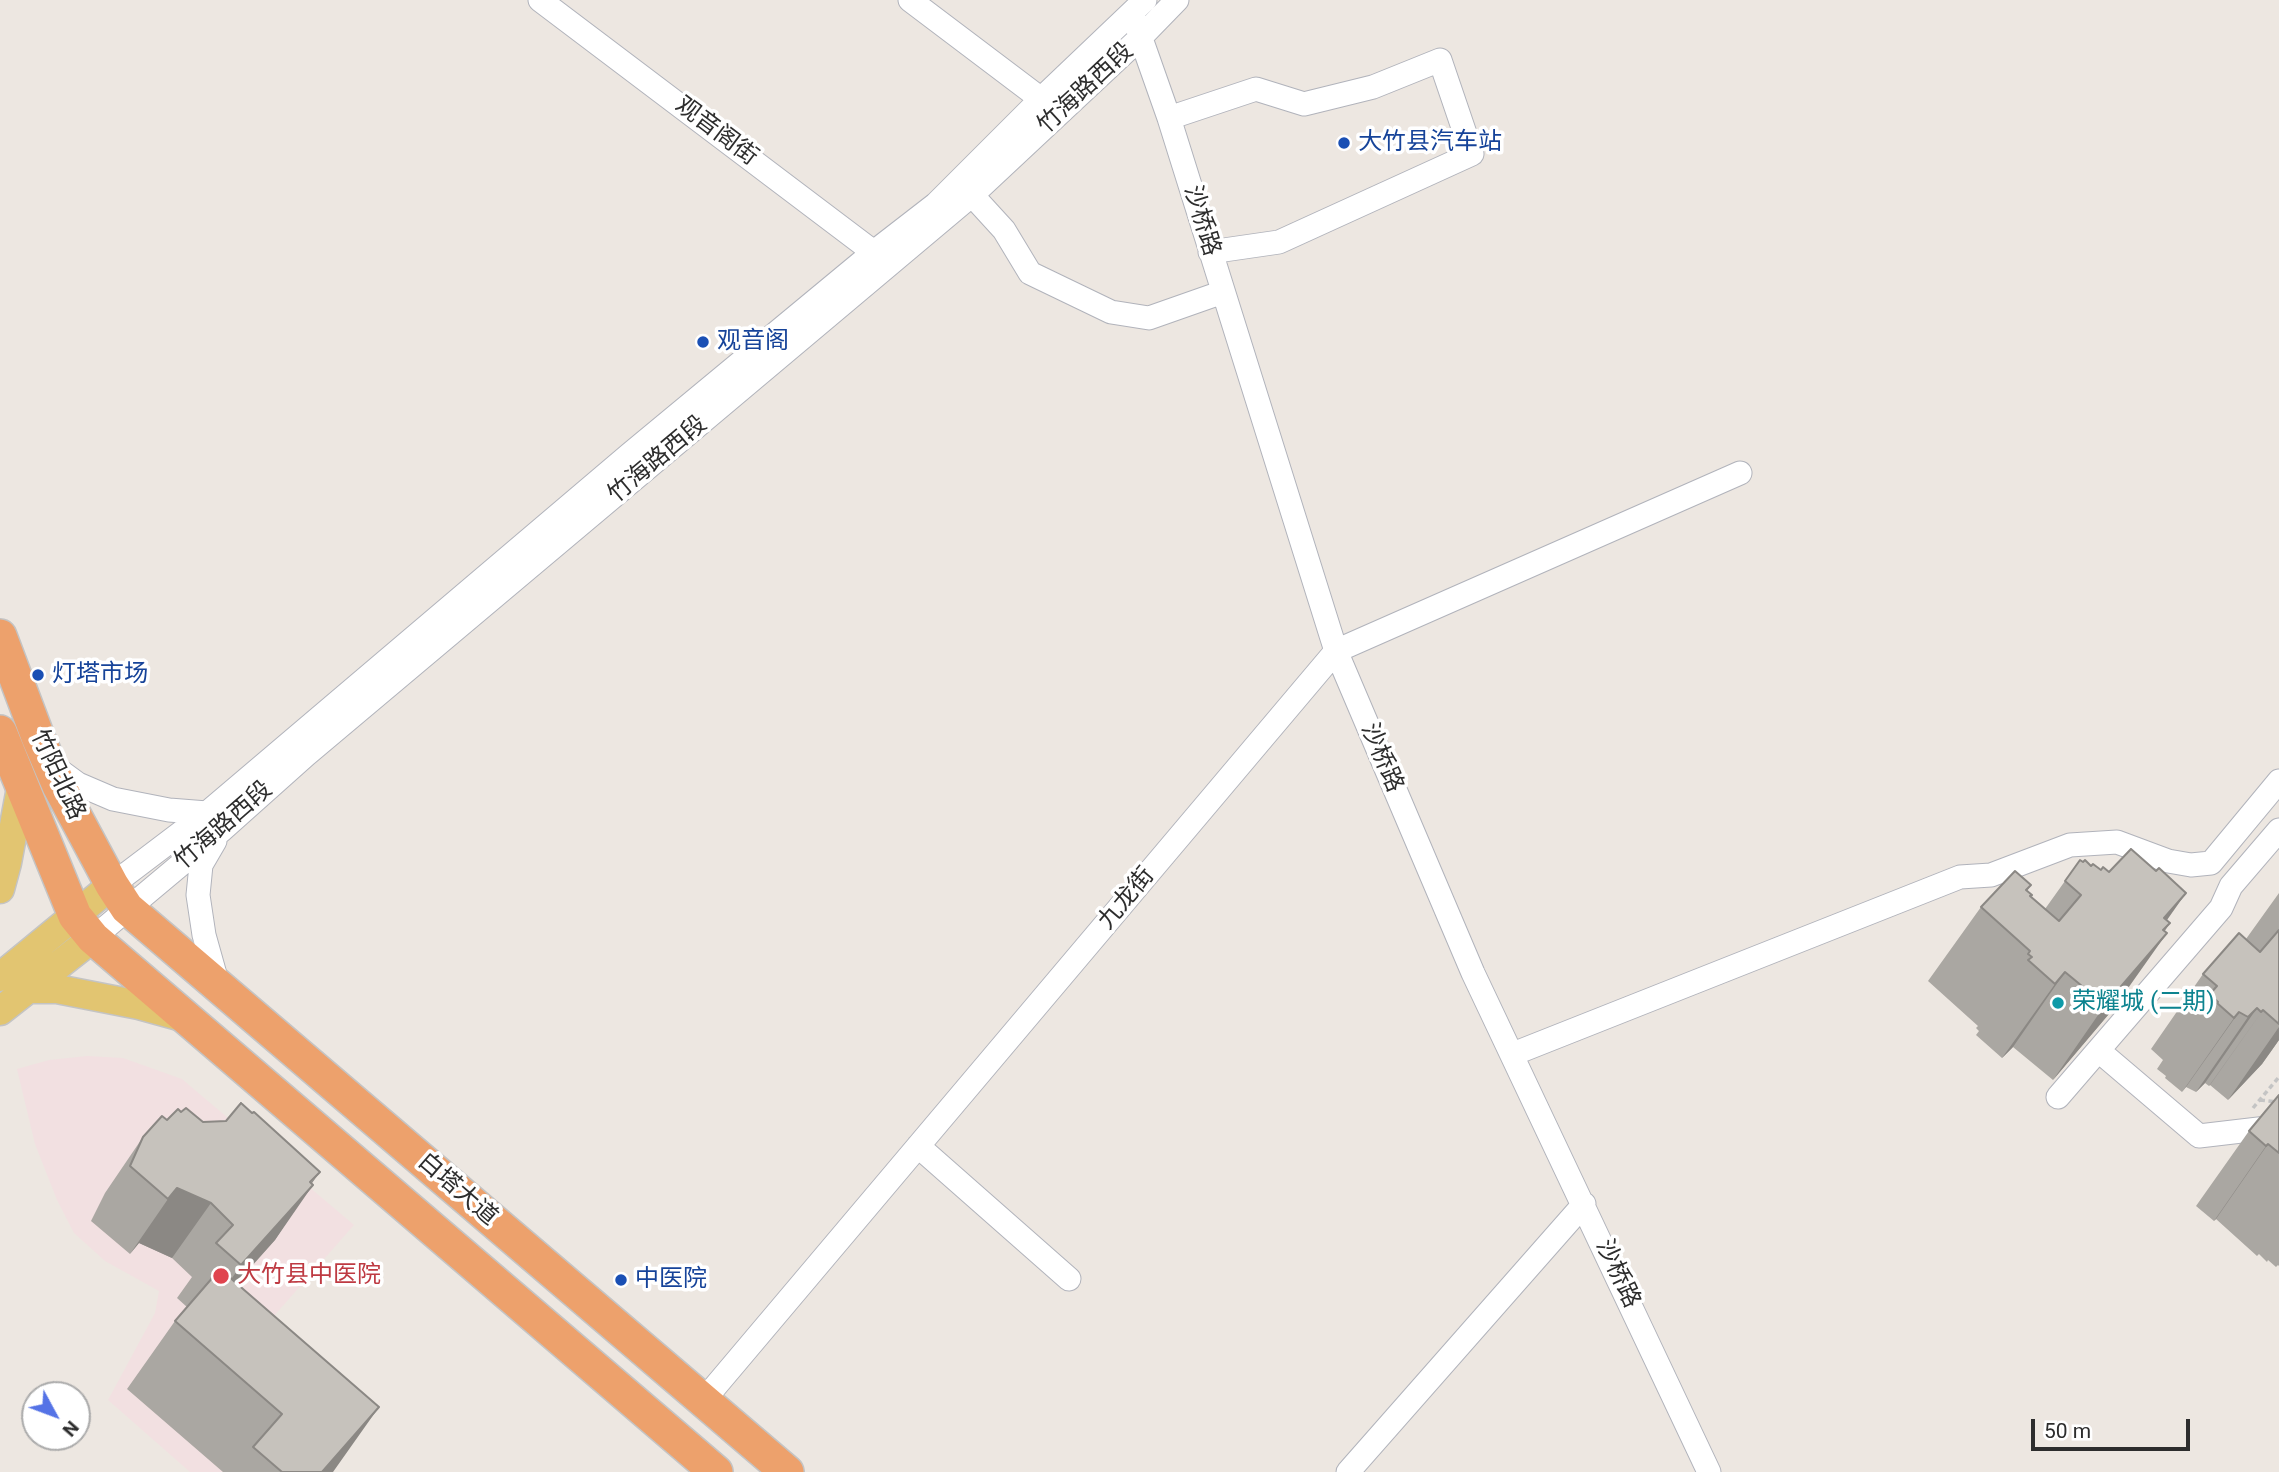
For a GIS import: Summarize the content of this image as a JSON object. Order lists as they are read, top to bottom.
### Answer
{
  "streets": {
    "highway": ["竹阳北路", "白塔大道"],
    "street": [
      "竹海路西段",
      "观音阁街",
      "沙桥路",
      "九龙街"
    ]
  },
  "crossings": [
    ["竹海路西段", "观音阁街"],
    ["竹海路西段", "沙桥路"],
    ["竹海路西段", "竹阳北路"],
    ["竹海路西段", "白塔大道"],
    ["沙桥路", "九龙街"],
    ["竹阳北路", "白塔大道"],
    ["九龙街", "白塔大道"]
  ],
  "places": [
    "大竹县汽车站",
    "观音阁",
    "灯塔市场",
    "荣耀城 (二期)",
    "大竹县中医院",
    "中医院"
  ],
  "scale_bar": "50 m",
  "north": "bottom right"
}
